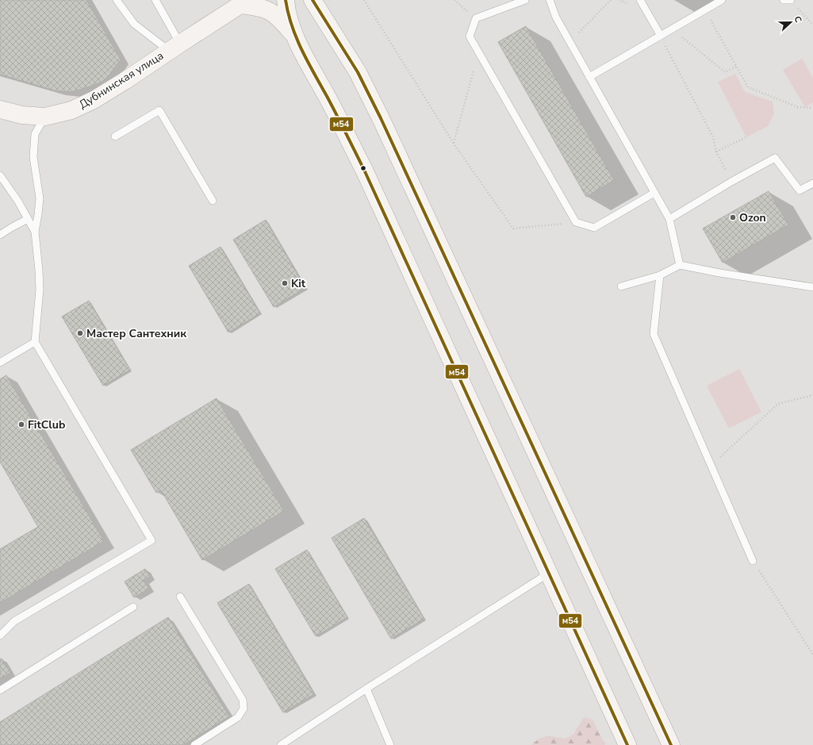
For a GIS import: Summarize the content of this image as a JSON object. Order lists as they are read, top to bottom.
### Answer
{
  "streets": {
    "main road": ["Дубнинская улица"]
  },
  "places": [
    "Ozon",
    "Kit",
    "Мастер Сантехник",
    "FitClub"
  ],
  "lines": ["transit line м54"],
  "north": "right"
}
